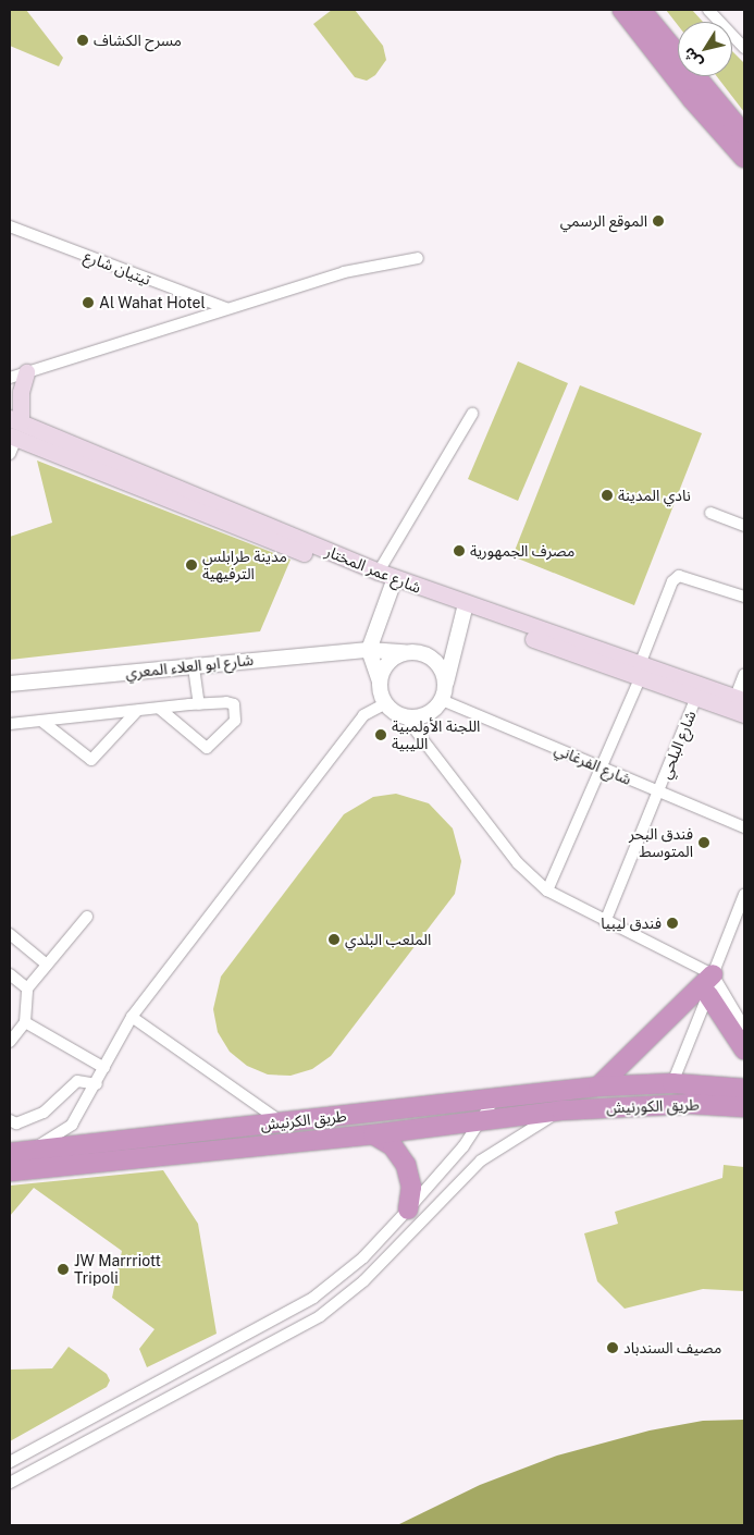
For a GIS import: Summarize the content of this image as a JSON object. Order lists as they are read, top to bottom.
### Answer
{
  "streets": {
    "highway": ["طريق الكورنيش", "طريق الكرنيش"],
    "main road": ["شارع عمر المختار"],
    "street": [
      "تيتيان شارع",
      "شارع ابو العلاء المعري",
      "شارع البلحي",
      "شارع الفرغاني"
    ]
  },
  "crossings": [
    ["شارع عمر المختار", "شارع البلحي"],
    ["شارع ابو العلاء المعري", "شارع الفرغاني"],
    ["شارع البلحي", "شارع الفرغاني"],
    ["طريق الكورنيش", "طريق الكرنيش"]
  ],
  "places": [
    "مسرح الكشاف",
    "الموقع الرسمي",
    "Al Wahat Hotel",
    "نادي المدينة",
    "مصرف الجمهورية",
    "مدينة طرابلس الترفيهية",
    "اللجنة الأولمبية الليبية",
    "فندق البحر المتوسط",
    "فندق ليبيا",
    "الملعب البلدي",
    "JW Marrriott Tripoli",
    "مصيف السندباد"
  ],
  "north": "bottom left"
}
